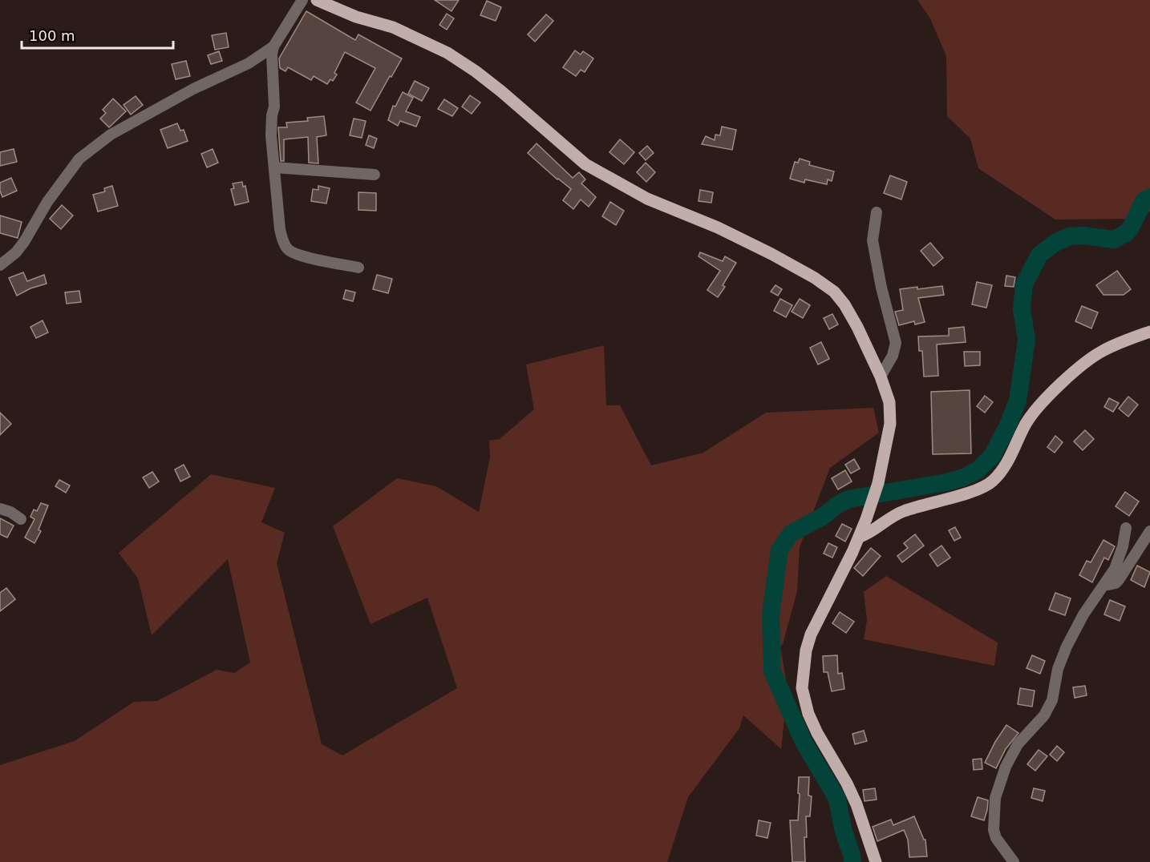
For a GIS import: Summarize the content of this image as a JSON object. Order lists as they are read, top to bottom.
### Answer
{
  "scale_bar": "100 m"
}
